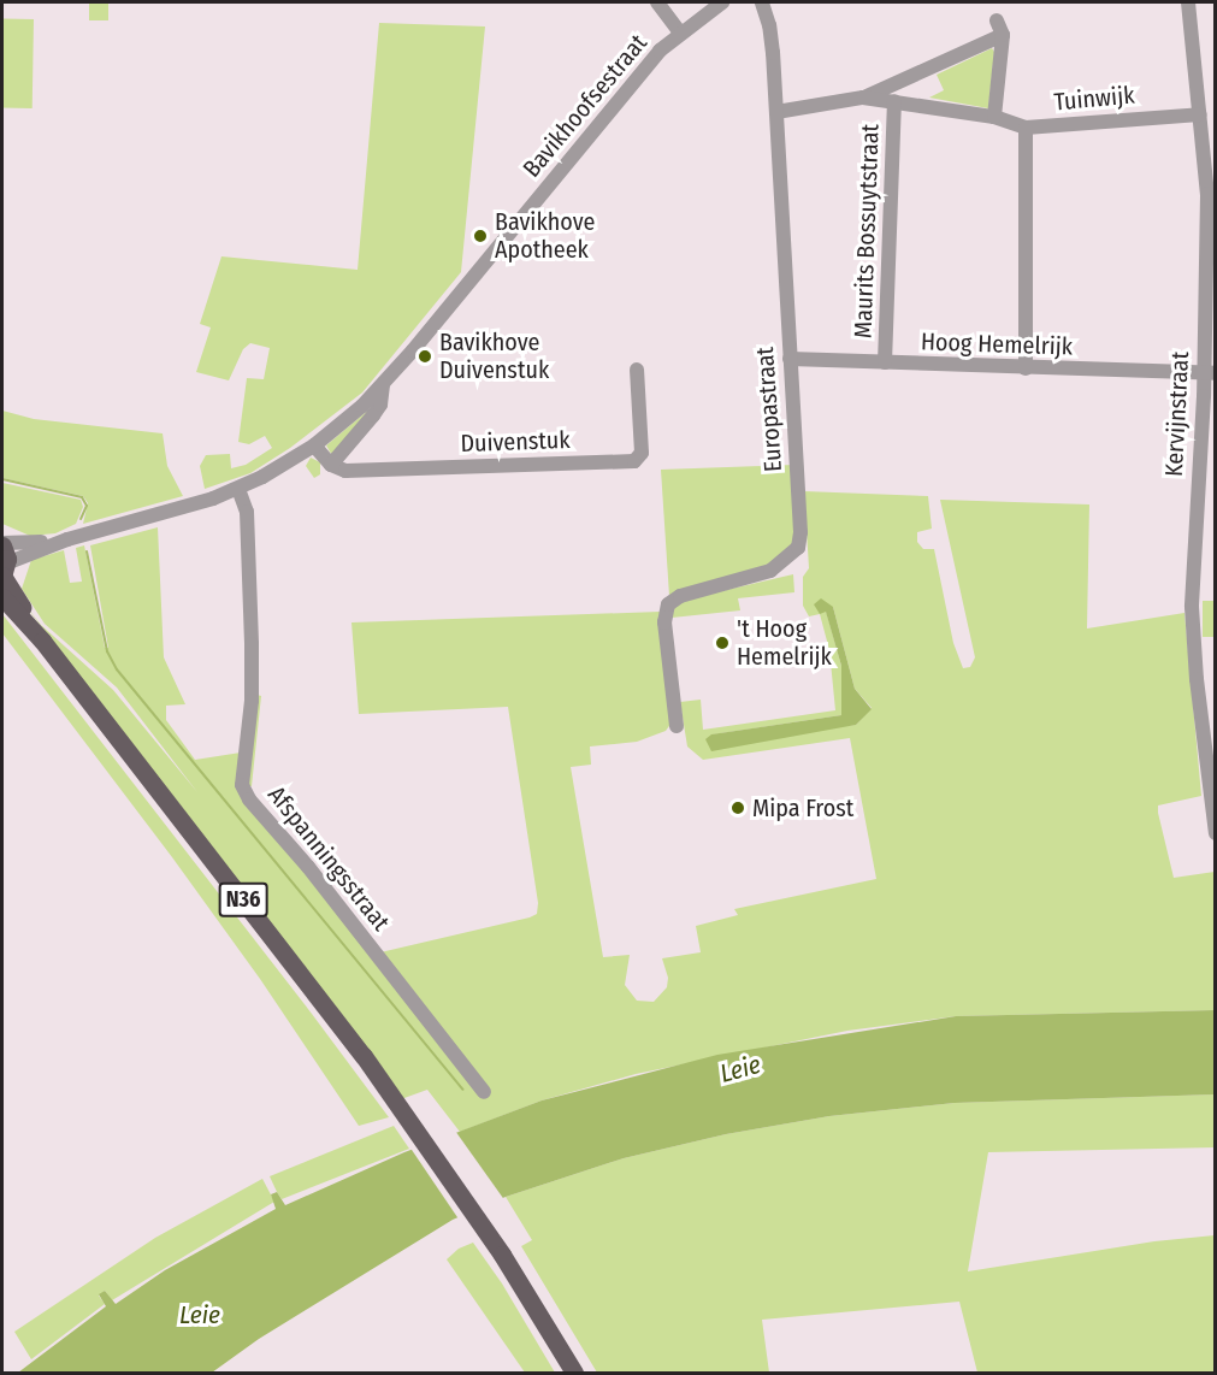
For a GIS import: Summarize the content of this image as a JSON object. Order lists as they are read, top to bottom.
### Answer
{
  "streets": {
    "main road": ["N36"],
    "street": [
      "Tuinwijk",
      "Bavikhoofsestraat",
      "Maurits Bossuytstraat",
      "Hoog Hemelrijk",
      "Europastraat",
      "Kervijnstraat",
      "Duivenstuk",
      "Afspanningsstraat"
    ]
  },
  "crossings": [
    ["Tuinwijk", "Maurits Bossuytstraat"],
    ["Tuinwijk", "Europastraat"],
    ["Tuinwijk", "Kervijnstraat"],
    ["Bavikhoofsestraat", "Duivenstuk"],
    ["Bavikhoofsestraat", "Afspanningsstraat"],
    ["Bavikhoofsestraat", "N36"],
    ["Maurits Bossuytstraat", "Hoog Hemelrijk"],
    ["Hoog Hemelrijk", "Europastraat"],
    ["Hoog Hemelrijk", "Kervijnstraat"]
  ],
  "water": ["Leie"],
  "places": [
    "Bavikhove Apotheek",
    "Bavikhove Duivenstuk",
    "'t Hoog Hemelrijk",
    "Mipa Frost"
  ]
}
